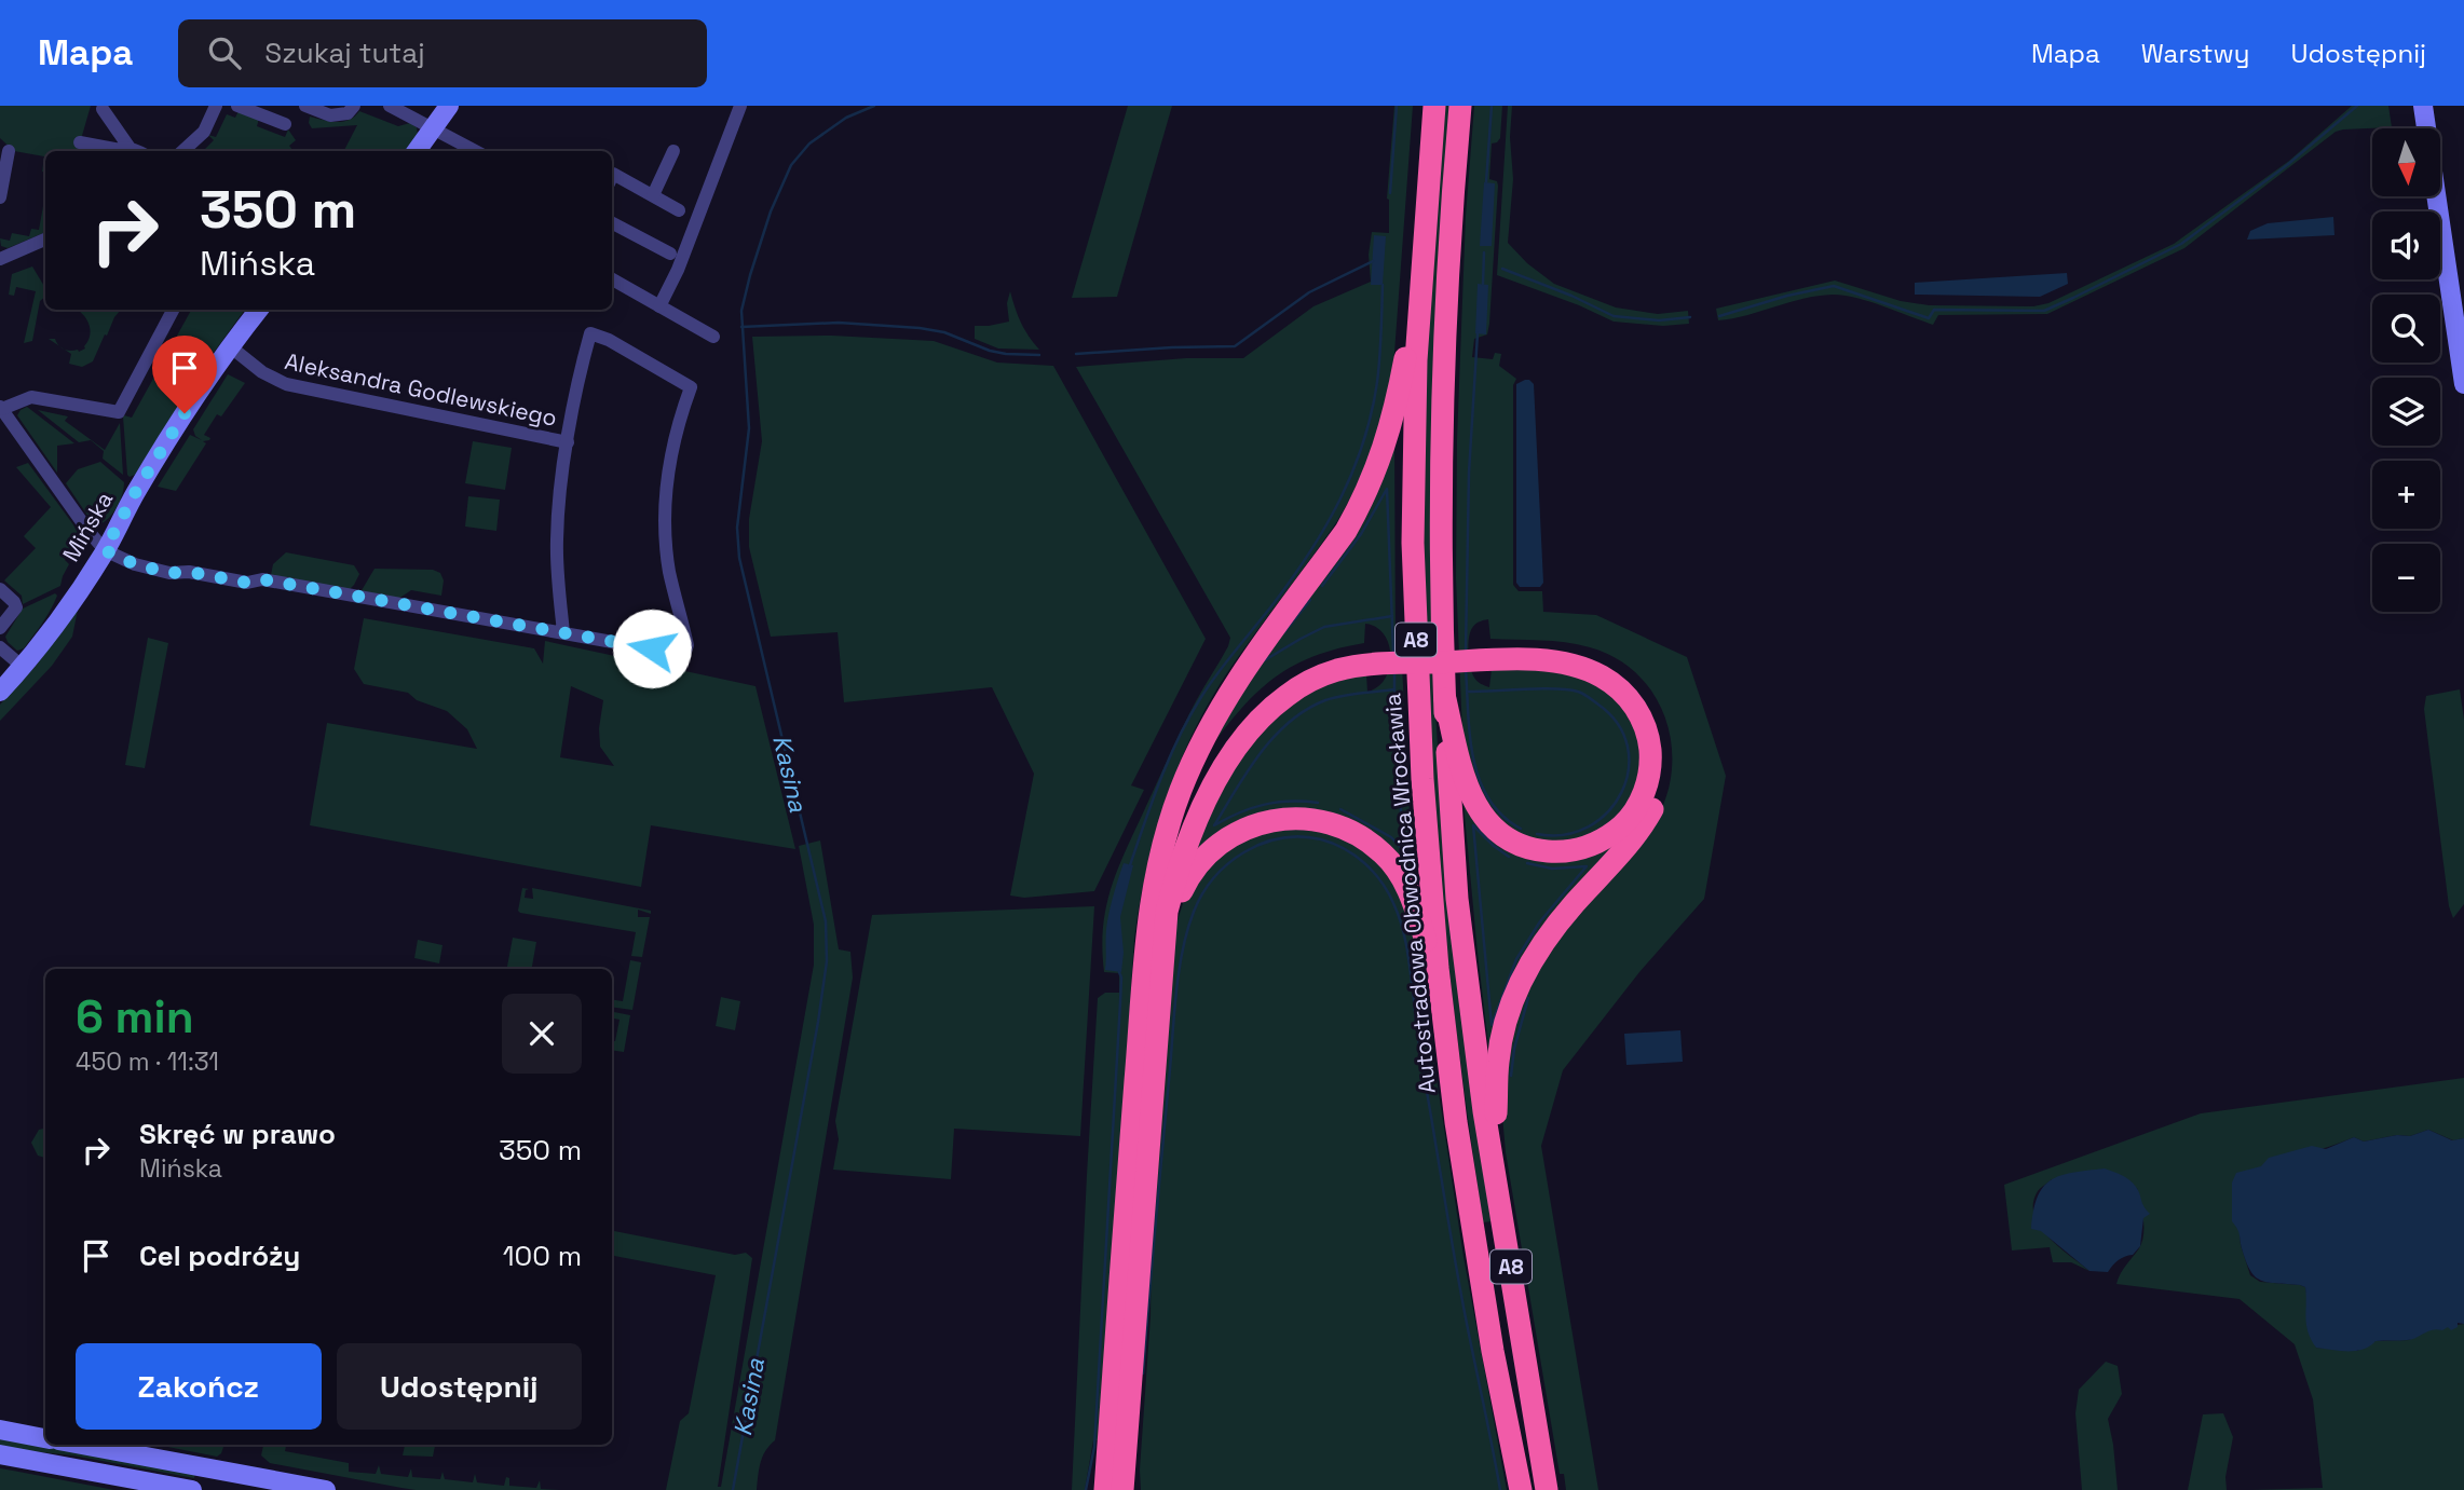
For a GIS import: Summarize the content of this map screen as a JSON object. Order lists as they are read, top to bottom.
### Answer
{
  "streets": {
    "highway": ["A8", "Autostradowa Obwodnica Wrocławia"],
    "street": ["Aleksandra Godlewskiego", "Mińska"]
  },
  "crossings": [
    ["Aleksandra Godlewskiego", "Mińska"]
  ],
  "water": ["Kasina"],
  "north": "bottom",
  "page": {
    "header": "Mapa",
    "search": "Szukaj tutaj",
    "nav": ["Mapa", "Warstwy", "Udostępnij"],
    "map_buttons": ["+", "−"],
    "turn": ["350 m", "Mińska"],
    "heading": ["6 min", "450 m · 11:31"],
    "list": [
      {
        "name": "Skręć w prawo",
        "note": "Mińska",
        "value": "350 m"
      },
      {
        "name": "Cel podróży",
        "value": "100 m"
      }
    ],
    "buttons": ["Zakończ", "Udostępnij"]
  }
}
